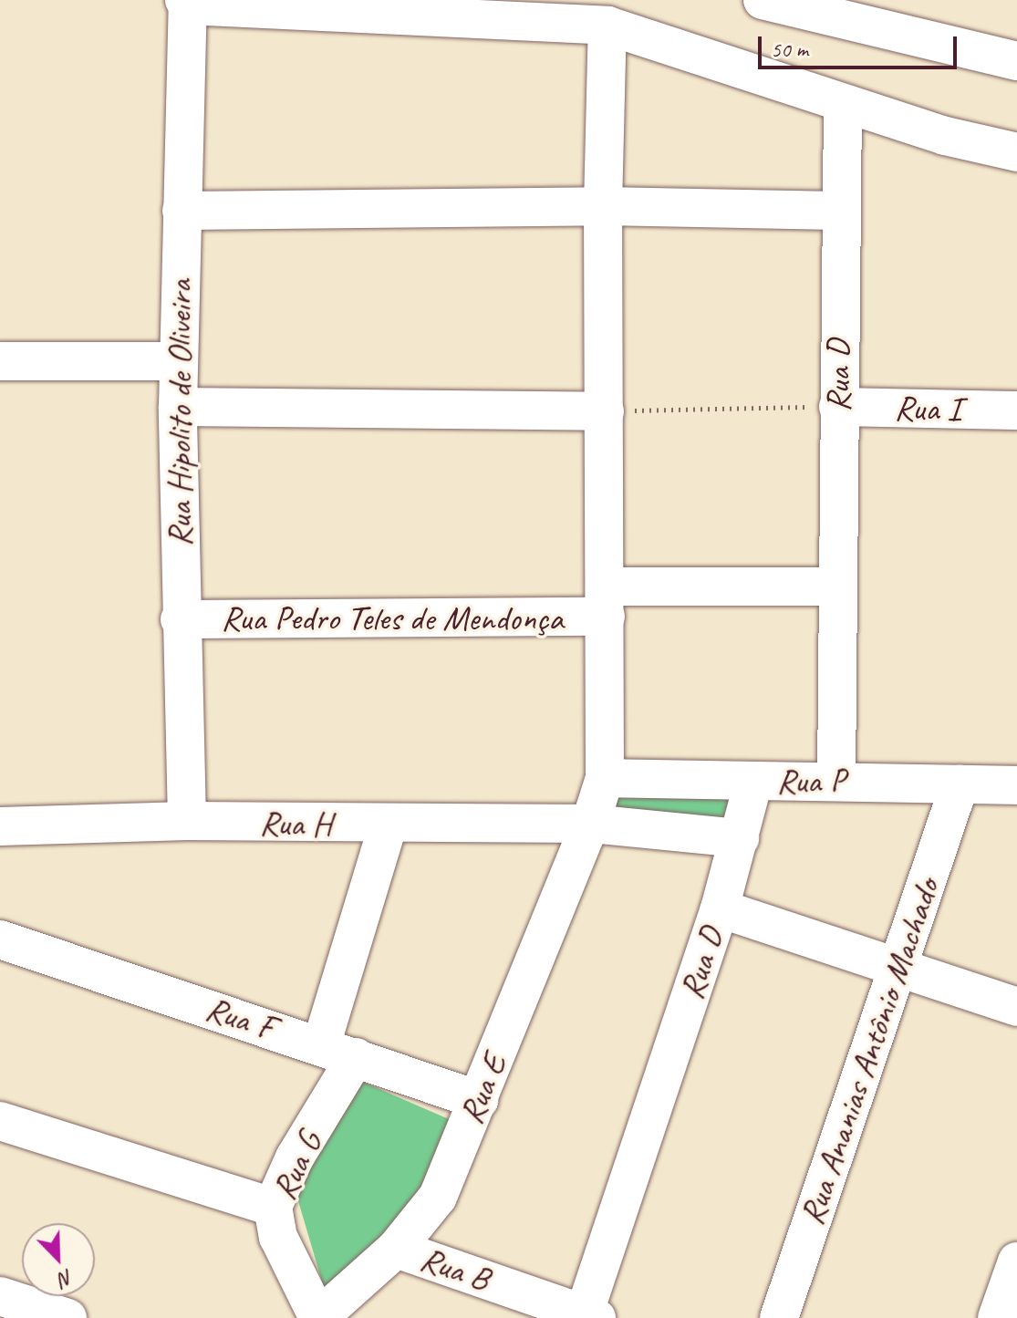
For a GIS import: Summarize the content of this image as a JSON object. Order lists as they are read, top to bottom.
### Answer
{
  "streets": {
    "street": [
      "Rua D",
      "Rua I",
      "Rua Hipolito de Oliveira",
      "Rua Pedro Teles de Mendonça",
      "Rua P",
      "Rua H",
      "Rua F",
      "Rua Ananias Antônio Machado",
      "Rua E",
      "Rua G",
      "Rua B"
    ]
  },
  "crossings": [
    ["Rua D", "Rua I"],
    ["Rua D", "Rua Pedro Teles de Mendonça"],
    ["Rua D", "Rua P"],
    ["Rua D", "Rua Ananias Antônio Machado"],
    ["Rua D", "Rua B"],
    ["Rua Hipolito de Oliveira", "Rua Pedro Teles de Mendonça"],
    ["Rua Hipolito de Oliveira", "Rua H"],
    ["Rua P", "Rua Ananias Antônio Machado"],
    ["Rua H", "Rua E"],
    ["Rua H", "Rua G"],
    ["Rua F", "Rua E"],
    ["Rua F", "Rua G"],
    ["Rua E", "Rua G"],
    ["Rua E", "Rua B"]
  ],
  "scale_bar": "50 m",
  "north": "bottom right"
}
